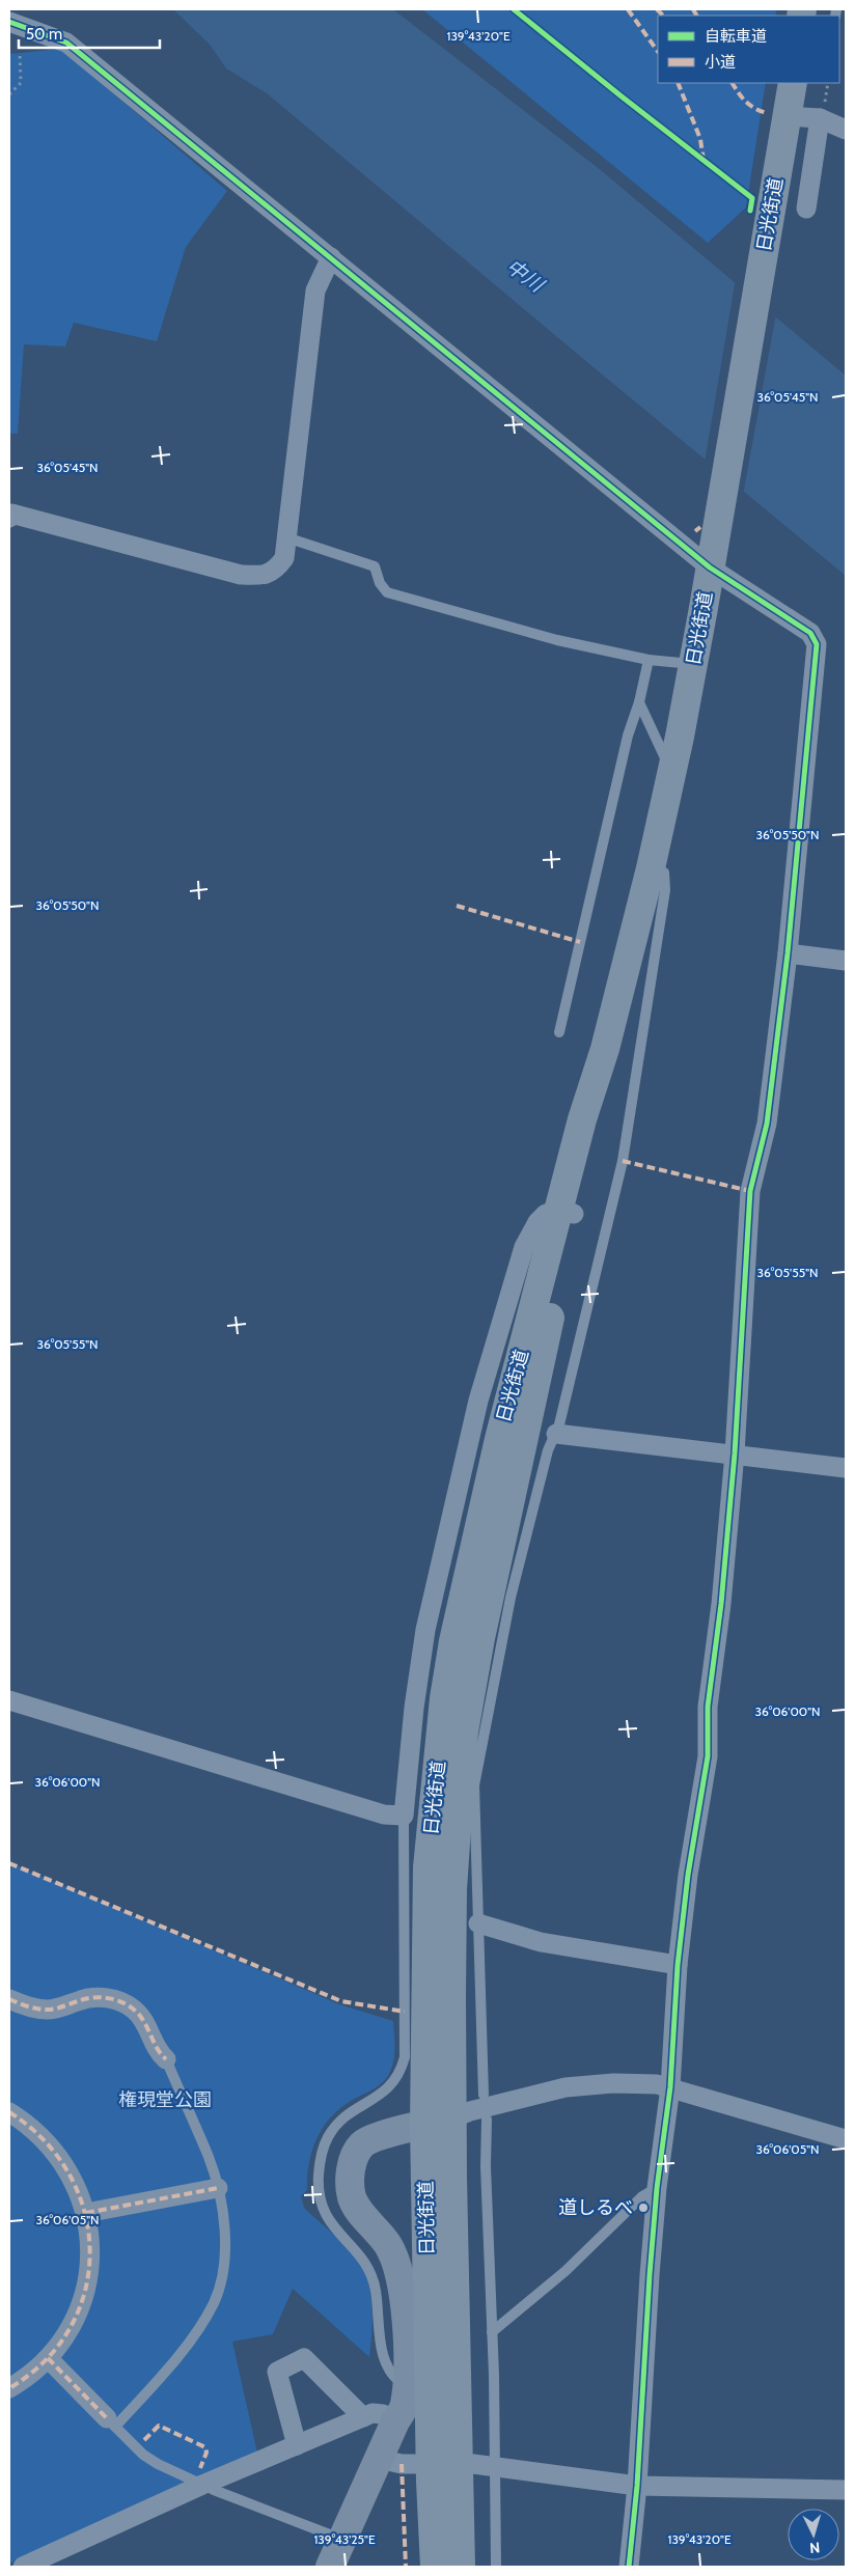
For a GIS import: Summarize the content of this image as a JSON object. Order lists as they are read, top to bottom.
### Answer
{
  "streets": {
    "highway": ["日光街道"]
  },
  "water": ["中川"],
  "parks": ["権現堂公園"],
  "places": ["道しるべ"],
  "legend": ["自転車道", "小道"],
  "scale_bar": "50 m",
  "north": "bottom",
  "coordinates": [
    "139°43'20\"E",
    "36°05'45\"N",
    "36°05'50\"N",
    "36°05'55\"N",
    "36°06'00\"N",
    "36°06'05\"N",
    "139°43'25\"E"
  ]
}
